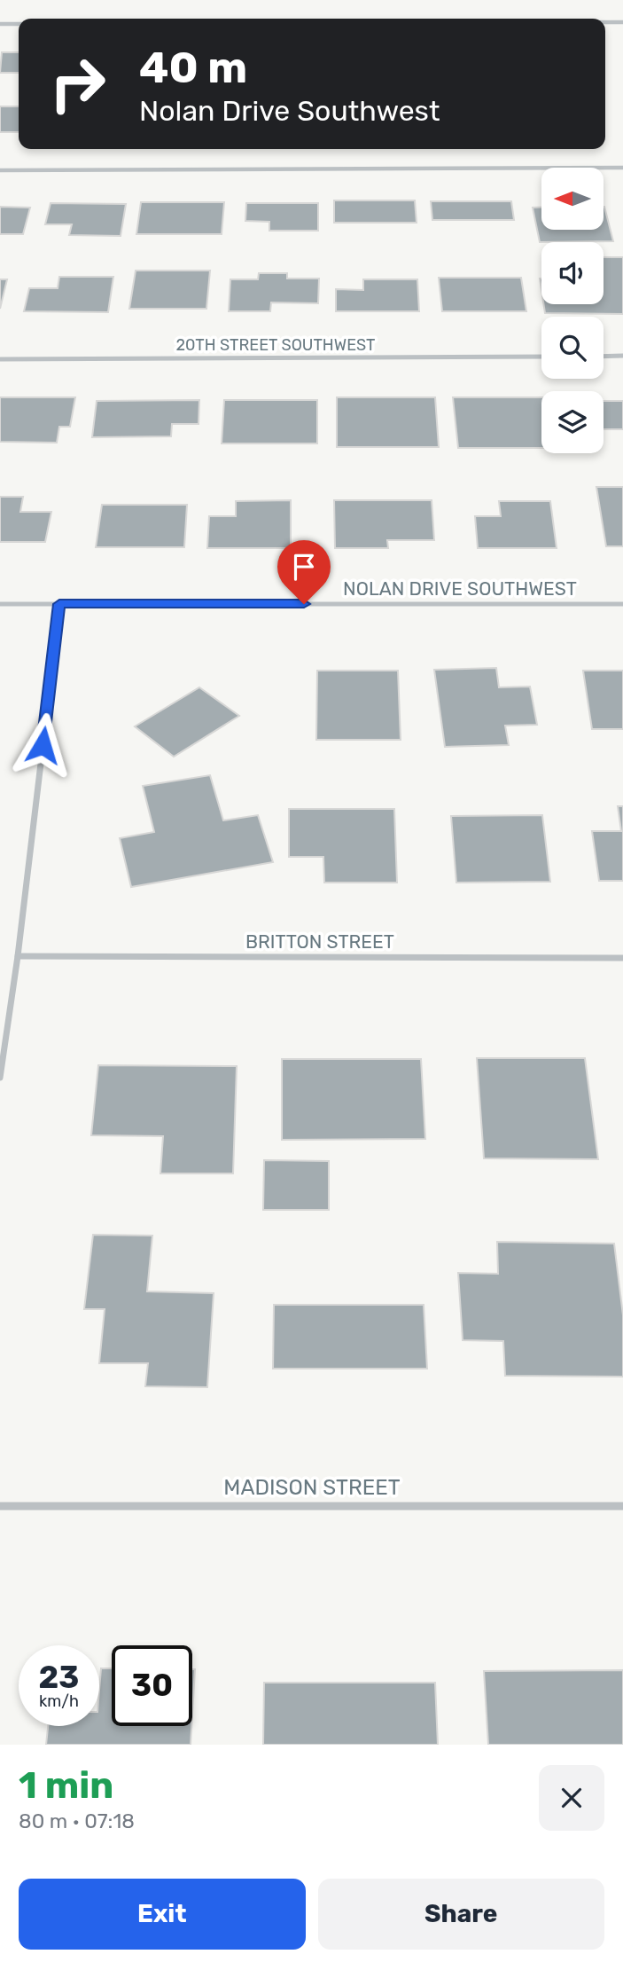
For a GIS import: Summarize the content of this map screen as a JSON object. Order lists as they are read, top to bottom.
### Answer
{
  "streets": {
    "street": [
      "20TH STREET SOUTHWEST",
      "NOLAN DRIVE SOUTHWEST",
      "BRITTON STREET",
      "MADISON STREET"
    ]
  },
  "north": "left",
  "page": {
    "turn": ["40 m", "Nolan Drive Southwest"],
    "speed": "23 km/h",
    "limit": "30",
    "heading": ["1 min", "80 m · 07:18"],
    "buttons": ["Exit", "Share"]
  }
}
